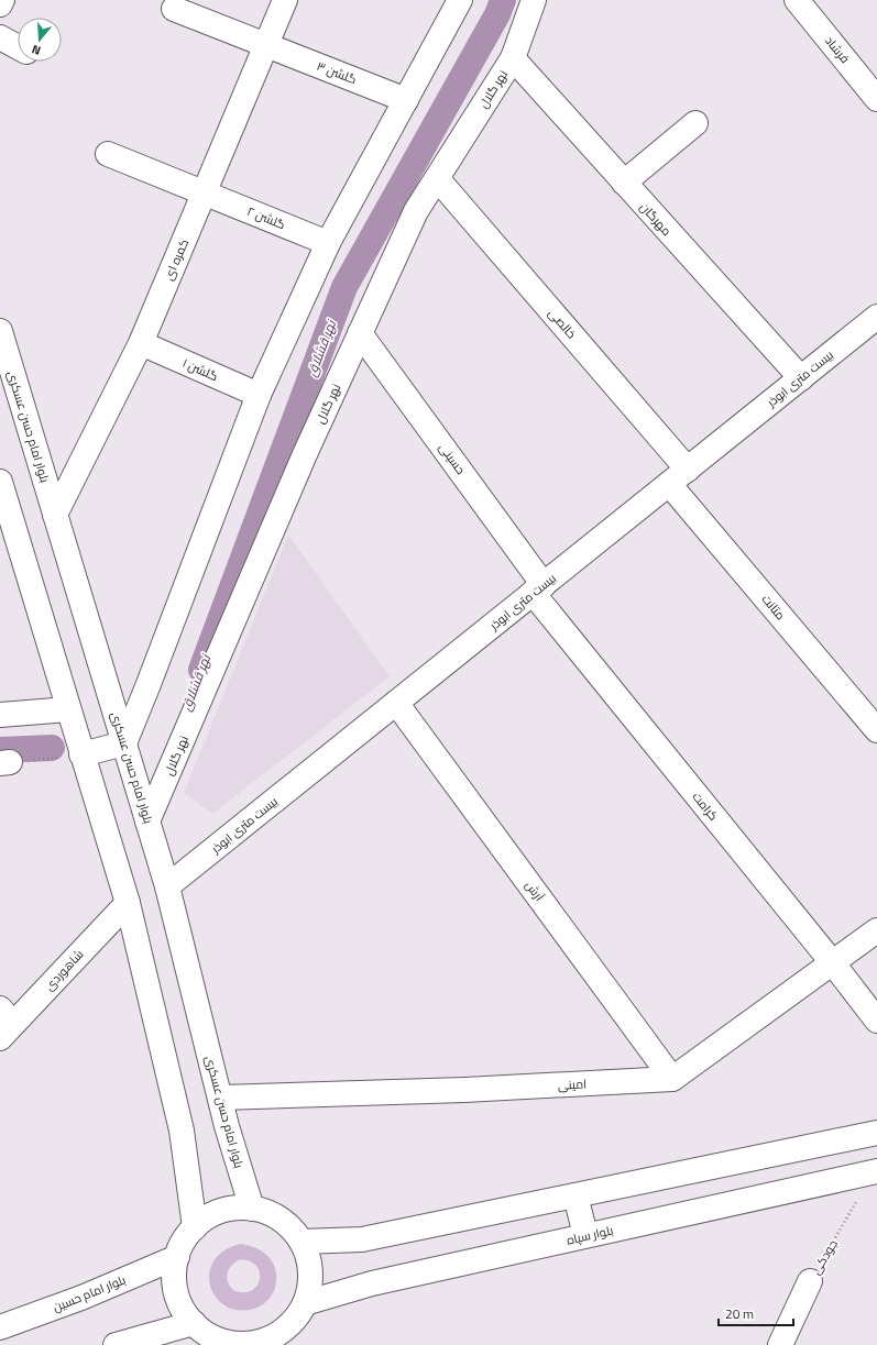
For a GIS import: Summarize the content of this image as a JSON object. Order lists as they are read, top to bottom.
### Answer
{
  "streets": {
    "street": [
      "فرشاد",
      "گلشن ۳",
      "نهر گلال",
      "گلشن ۲",
      "مهرگان",
      "کمره ای",
      "خالصی",
      "گلشن ۱",
      "بیست متری ابوذر",
      "بلوار امام حسن عسکری",
      "حسینی",
      "متانت",
      "کرامت",
      "آرش",
      "شاهوردی",
      "امینی",
      "بلوار سپاه",
      "جودکی",
      "بلوار امام حسین"
    ]
  },
  "crossings": [
    ["گلشن ۳", "کمره ای"],
    ["نهر گلال", "مهرگان"],
    ["نهر گلال", "خالصی"],
    ["نهر گلال", "بلوار امام حسن عسکری"],
    ["نهر گلال", "حسینی"],
    ["گلشن ۲", "کمره ای"],
    ["مهرگان", "بیست متری ابوذر"],
    ["کمره ای", "گلشن ۱"],
    ["کمره ای", "بلوار امام حسن عسکری"],
    ["خالصی", "بیست متری ابوذر"],
    ["خالصی", "متانت"],
    ["بیست متری ابوذر", "بلوار امام حسن عسکری"],
    ["بیست متری ابوذر", "حسینی"],
    ["بیست متری ابوذر", "متانت"],
    ["بیست متری ابوذر", "کرامت"],
    ["بیست متری ابوذر", "آرش"],
    ["بلوار امام حسن عسکری", "امینی"],
    ["بلوار امام حسن عسکری", "بلوار سپاه"],
    ["بلوار امام حسن عسکری", "بلوار امام حسین"],
    ["حسینی", "کرامت"],
    ["آرش", "امینی"],
    ["بلوار سپاه", "جودکی"],
    ["بلوار سپاه", "بلوار امام حسین"]
  ],
  "water": ["نهر قشلاق"],
  "scale_bar": "20 m",
  "north": "bottom"
}
